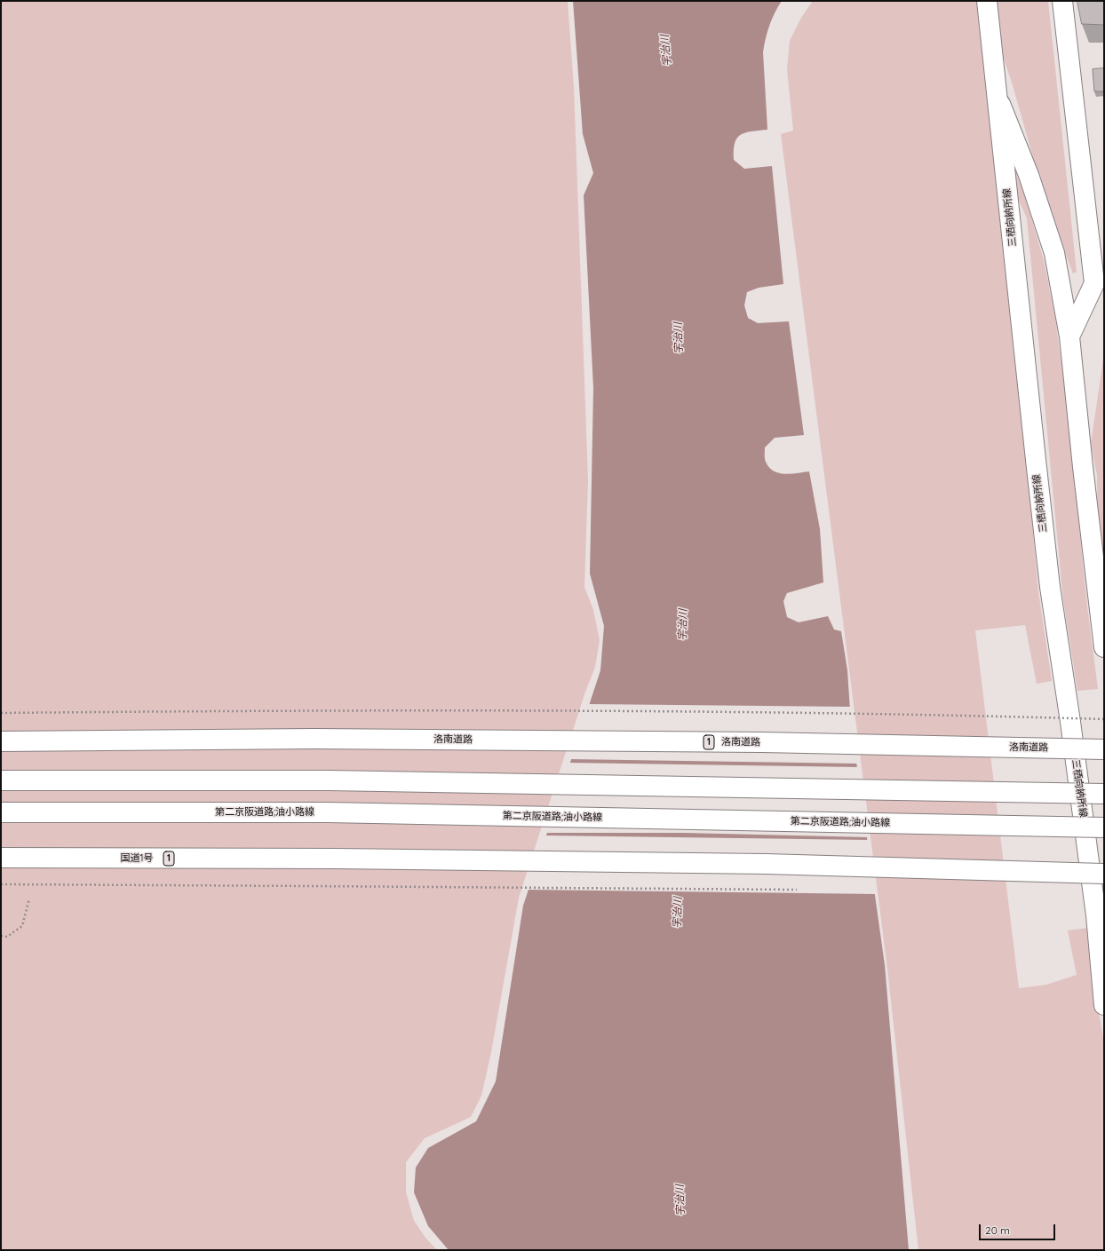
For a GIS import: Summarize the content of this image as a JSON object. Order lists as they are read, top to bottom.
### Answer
{
  "streets": {
    "main road": [
      "三栖向納所線",
      "洛南道路",
      "1",
      "第二京阪道路;油小路線",
      "国道1号"
    ]
  },
  "water": ["宇治川"],
  "scale_bar": "20 m"
}
